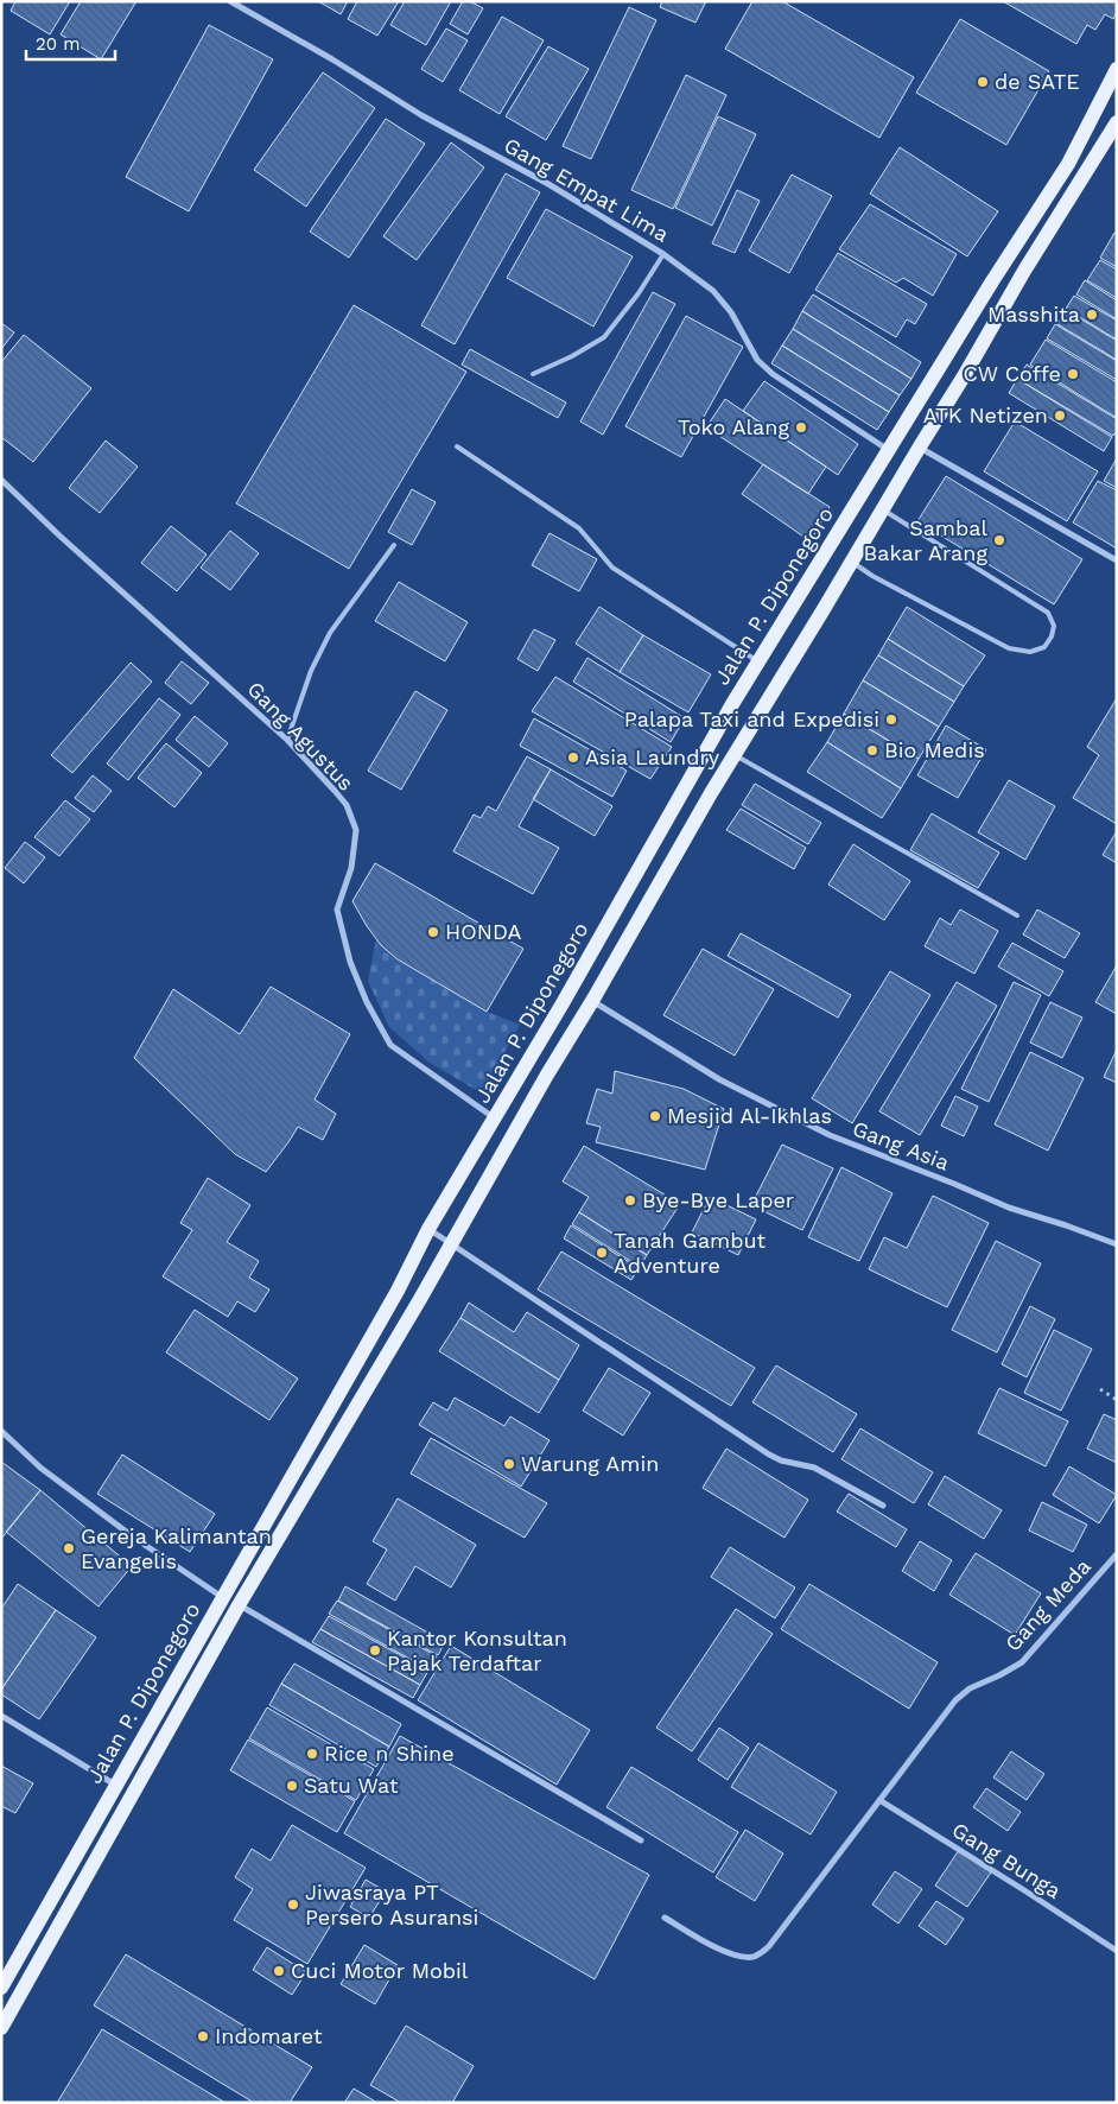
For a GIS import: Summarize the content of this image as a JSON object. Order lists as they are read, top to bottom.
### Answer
{
  "streets": {
    "main road": ["Jalan P. Diponegoro"],
    "street": [
      "Gang Empat Lima",
      "Gang Agustus",
      "Gang Asia",
      "Gang Meda",
      "Gang Bunga"
    ]
  },
  "crossings": [
    ["Gang Empat Lima", "Jalan P. Diponegoro"],
    ["Jalan P. Diponegoro", "Gang Agustus"],
    ["Jalan P. Diponegoro", "Gang Asia"],
    ["Gang Meda", "Gang Bunga"]
  ],
  "places": [
    "de SATE",
    "Masshita",
    "CW Coffe",
    "ATK Netizen",
    "Toko Alang",
    "Sambal Bakar Arang",
    "Palapa Taxi and Expedisi",
    "Bio Medis",
    "Asia Laundry",
    "HONDA",
    "Mesjid Al-Ikhlas",
    "Bye-Bye Laper",
    "Tanah Gambut Adventure",
    "Warung Amin",
    "Gereja Kalimantan Evangelis",
    "Kantor Konsultan Pajak Terdaftar",
    "Rice n Shine",
    "Satu Wat",
    "Jiwasraya PT Persero Asuransi",
    "Cuci Motor Mobil",
    "Indomaret"
  ],
  "scale_bar": "20 m"
}
